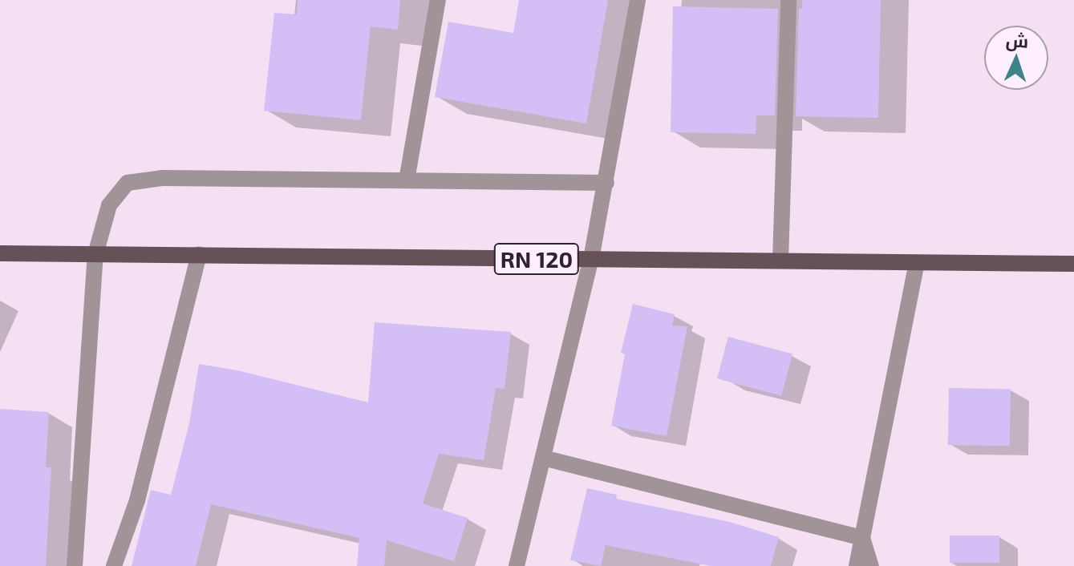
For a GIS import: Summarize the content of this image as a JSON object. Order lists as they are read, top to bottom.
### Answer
{
  "streets": {
    "main road": ["RN 120"]
  },
  "north": "top"
}
